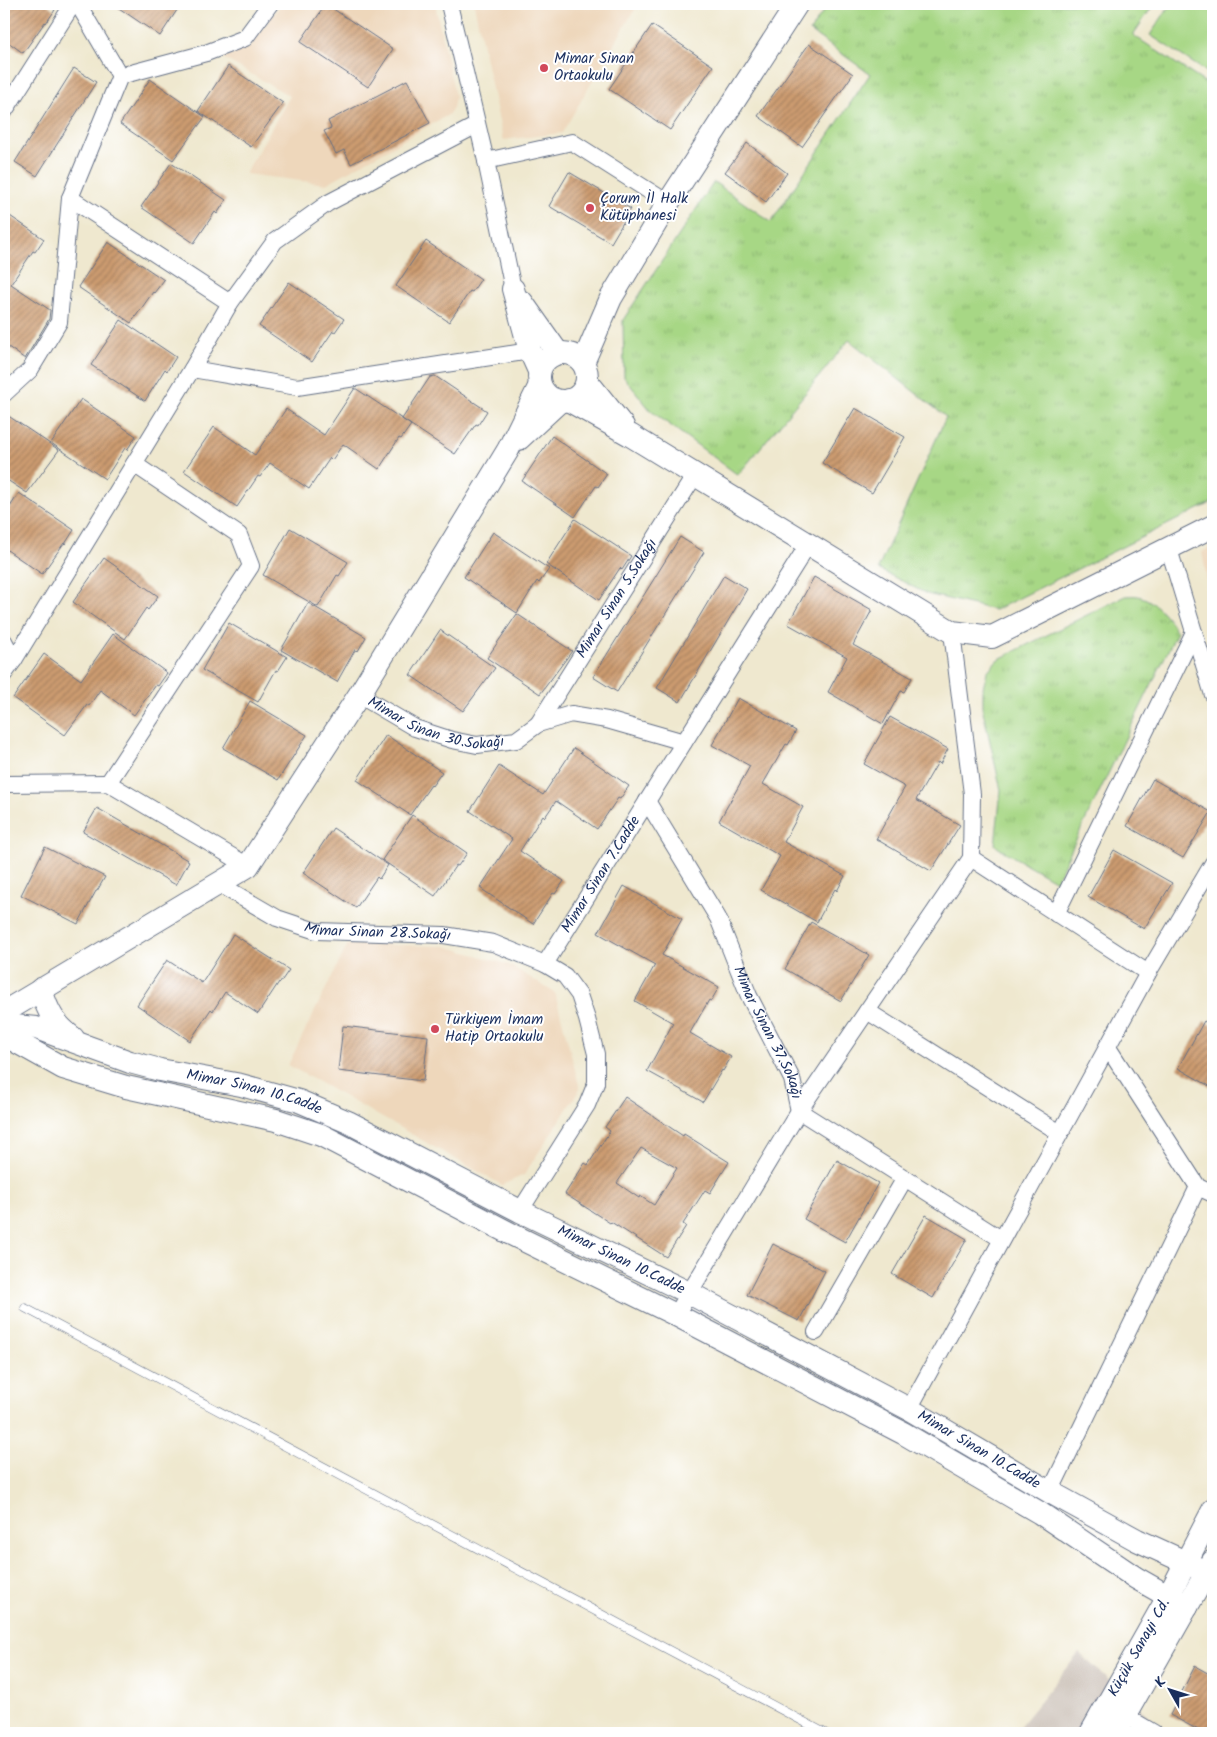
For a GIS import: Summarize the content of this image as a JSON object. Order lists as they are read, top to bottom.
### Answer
{
  "streets": {
    "street": [
      "Mimar Sinan 5.Sokağı",
      "Mimar Sinan 30.Sokağı",
      "Mimar Sinan 7.Cadde",
      "Mimar Sinan 28.Sokağı",
      "Mimar Sinan 37.Sokağı",
      "Mimar Sinan 10.Cadde",
      "Küçük Sanayi Cd."
    ]
  },
  "crossings": [
    ["Mimar Sinan 5.Sokağı", "Mimar Sinan 30.Sokağı"],
    ["Mimar Sinan 30.Sokağı", "Mimar Sinan 7.Cadde"],
    ["Mimar Sinan 7.Cadde", "Mimar Sinan 28.Sokağı"],
    ["Mimar Sinan 7.Cadde", "Mimar Sinan 37.Sokağı"],
    ["Mimar Sinan 10.Cadde", "Küçük Sanayi Cd."]
  ],
  "places": ["Mimar Sinan Ortaokulu", "Çorum İl Halk Kütüphanesi", "Türkiyem İmam Hatip Ortaokulu"],
  "north": "top left"
}
